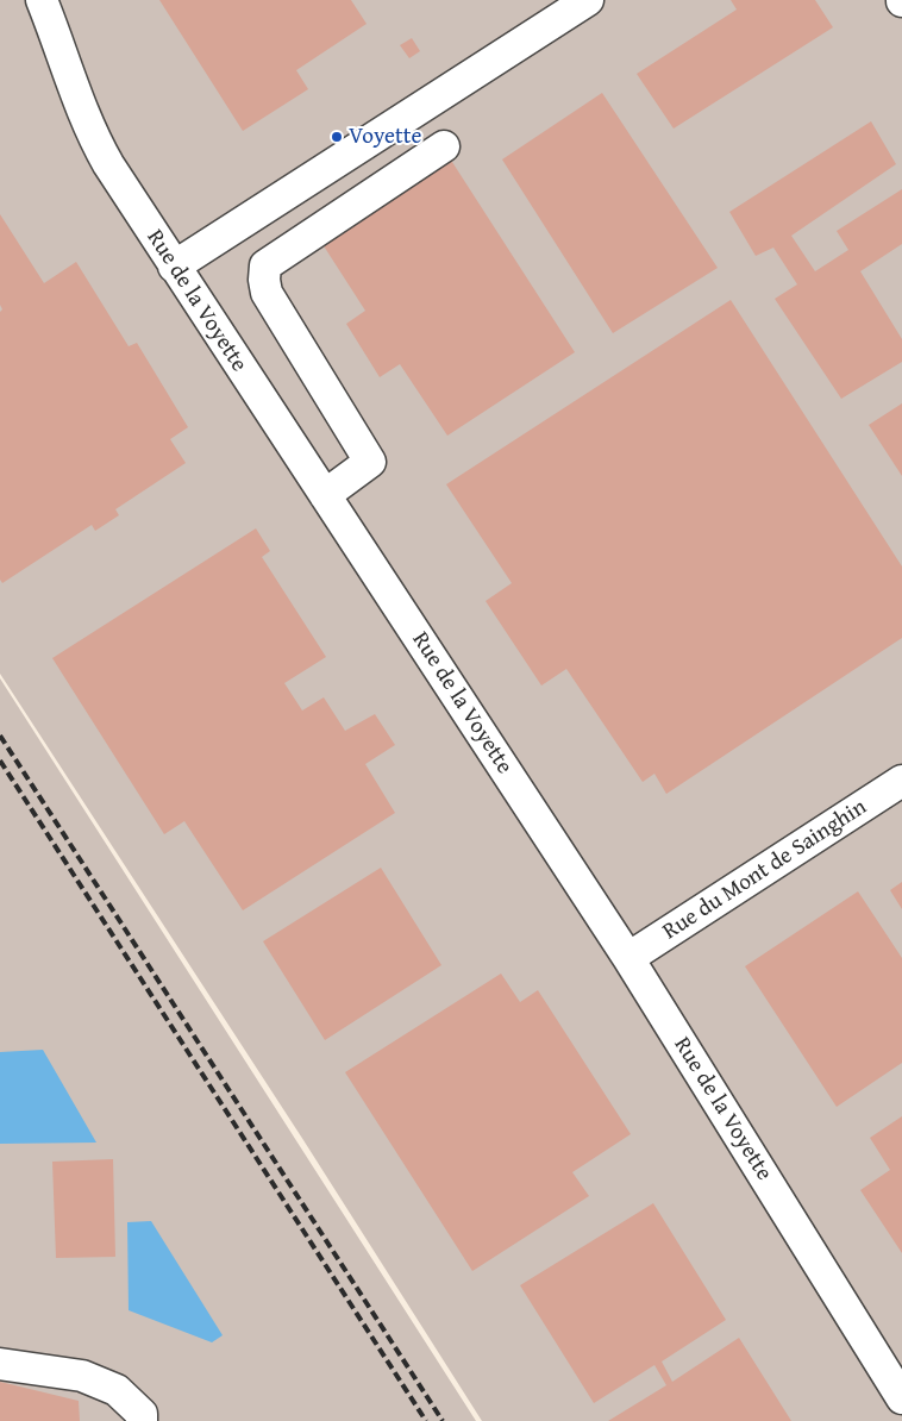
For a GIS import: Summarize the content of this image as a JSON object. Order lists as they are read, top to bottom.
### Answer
{
  "streets": {
    "street": ["Rue de la Voyette", "Rue du Mont de Sainghin"]
  },
  "crossings": [
    ["Rue de la Voyette", "Rue du Mont de Sainghin"]
  ],
  "places": ["Voyette"]
}
